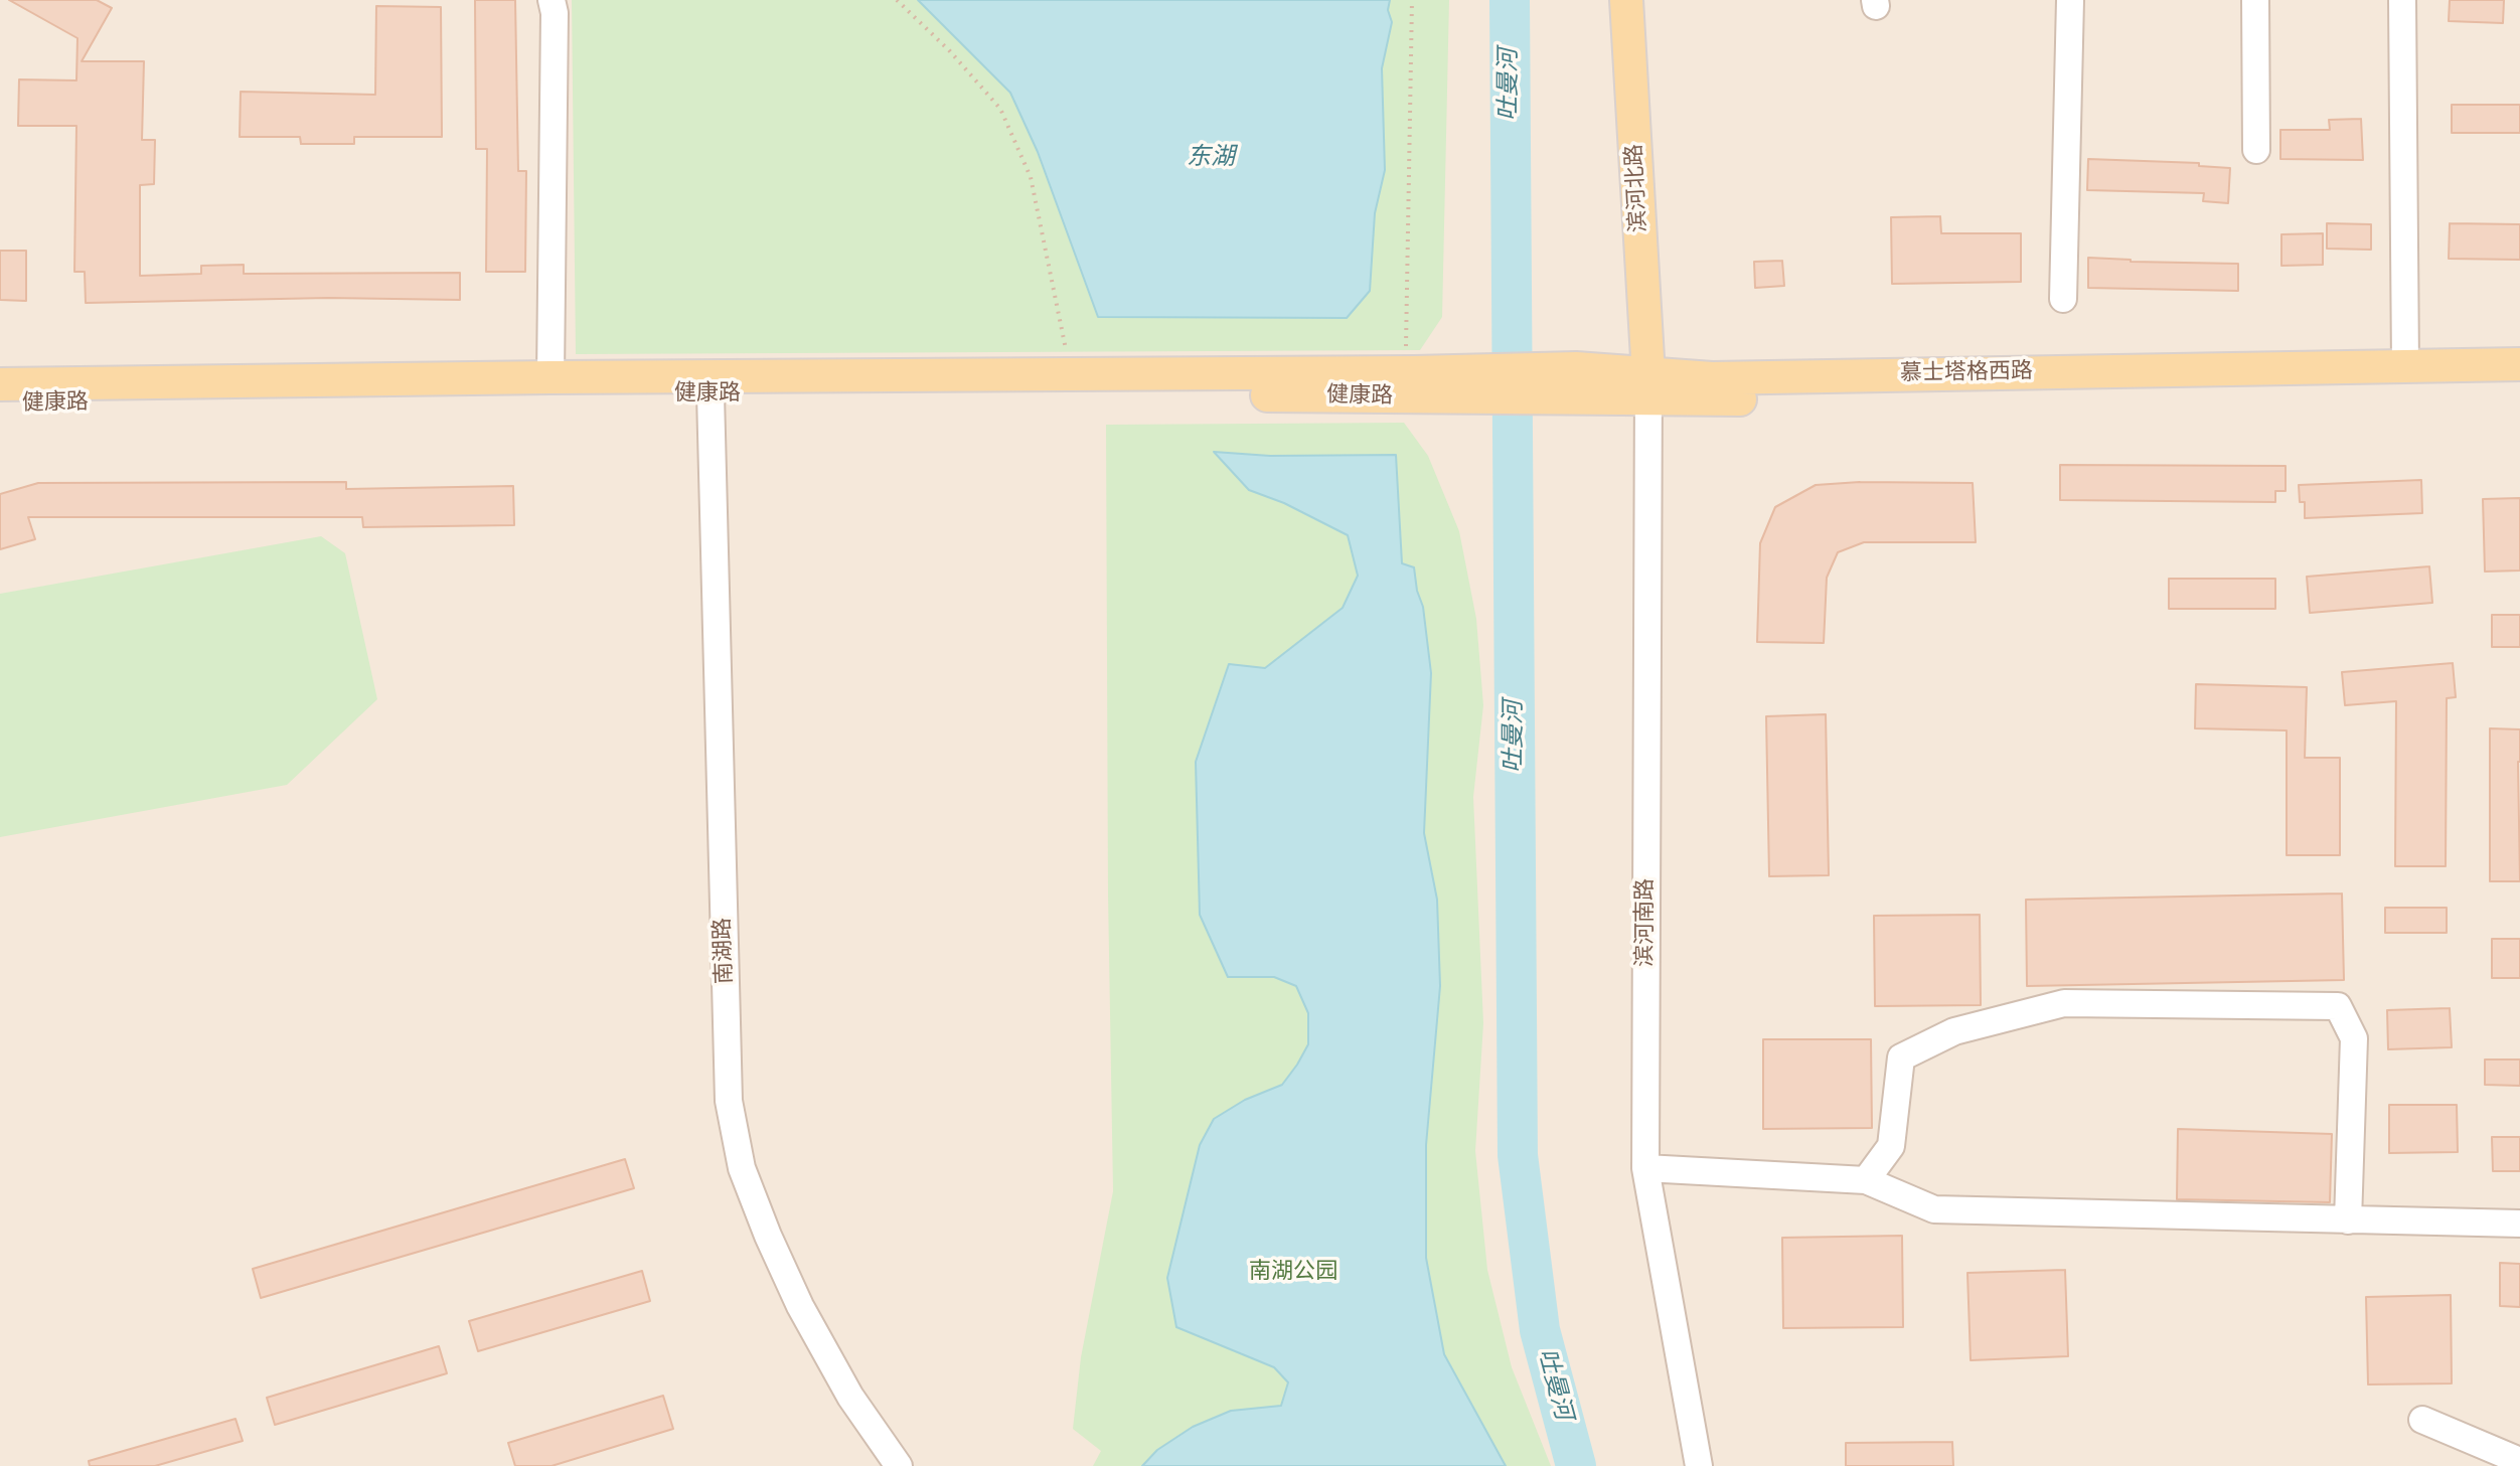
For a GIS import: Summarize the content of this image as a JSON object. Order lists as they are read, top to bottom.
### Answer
{
  "streets": {
    "main road": ["滨河北路", "慕士塔格西路", "健康路"],
    "street": ["滨河南路", "南湖路"]
  },
  "crossings": [
    ["滨河北路", "慕士塔格西路"],
    ["滨河北路", "滨河南路"],
    ["慕士塔格西路", "健康路"],
    ["慕士塔格西路", "滨河南路"],
    ["健康路", "南湖路"]
  ],
  "water": ["吐曼河", "东湖"],
  "parks": ["南湖公园"]
}
